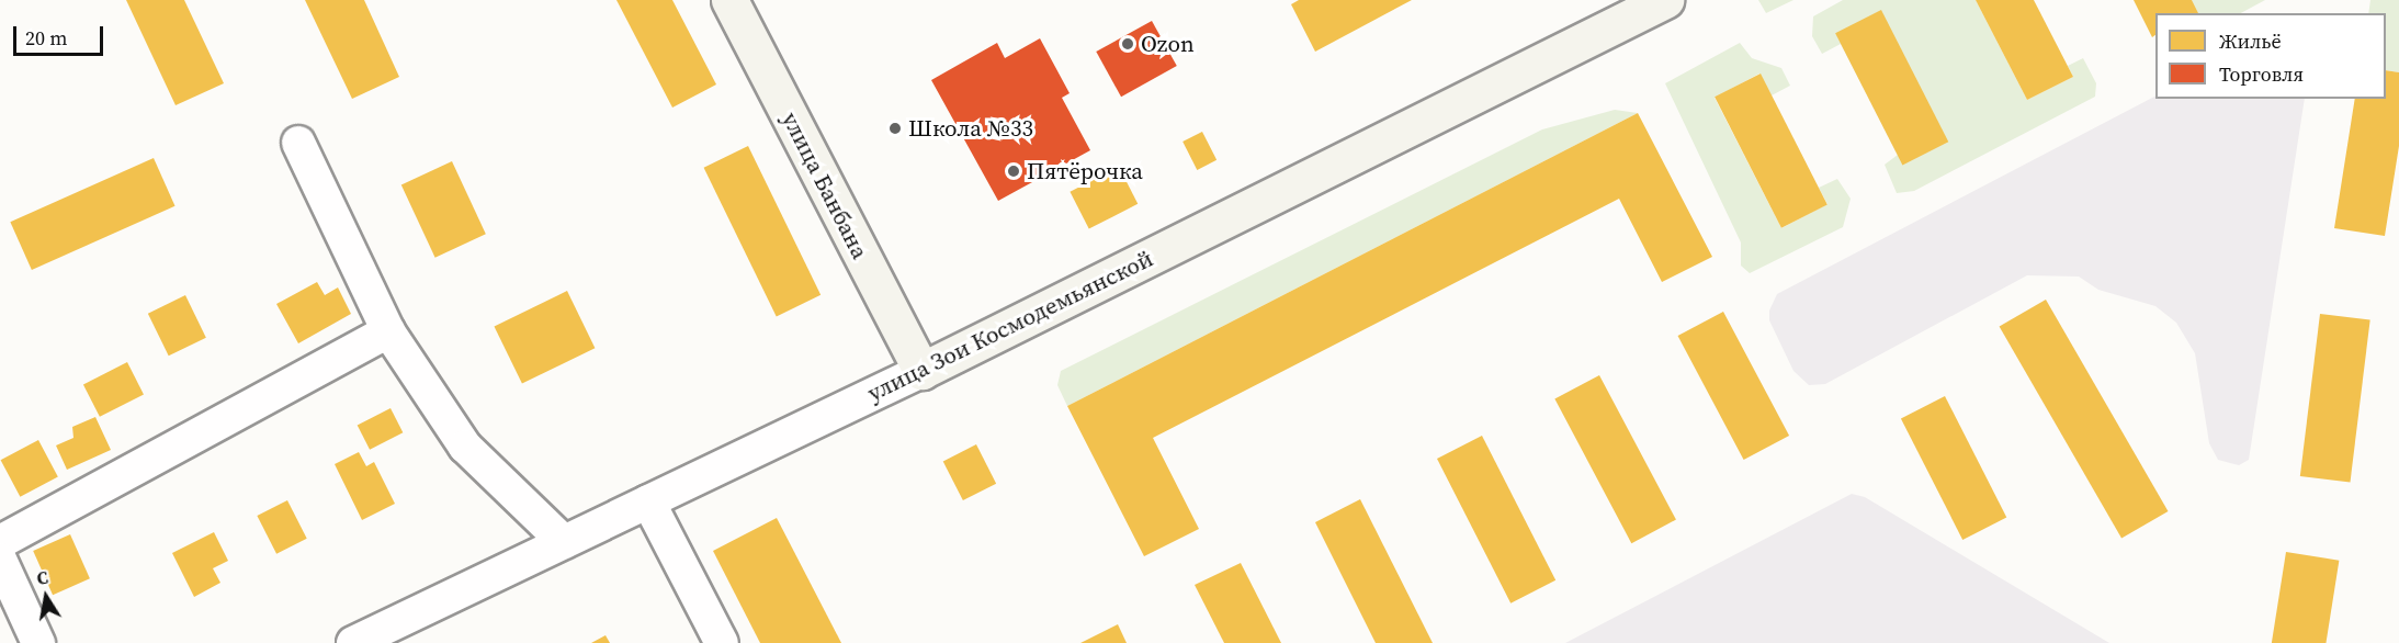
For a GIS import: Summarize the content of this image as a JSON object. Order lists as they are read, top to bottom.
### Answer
{
  "streets": {
    "street": ["улица Банбана", "улица Зои Космодемьянской"]
  },
  "crossings": [
    ["улица Банбана", "улица Зои Космодемьянской"]
  ],
  "places": ["Ozon", "Школа №33", "Пятёрочка"],
  "legend": ["Жильё", "Торговля"],
  "scale_bar": "20 m",
  "north": "top"
}
